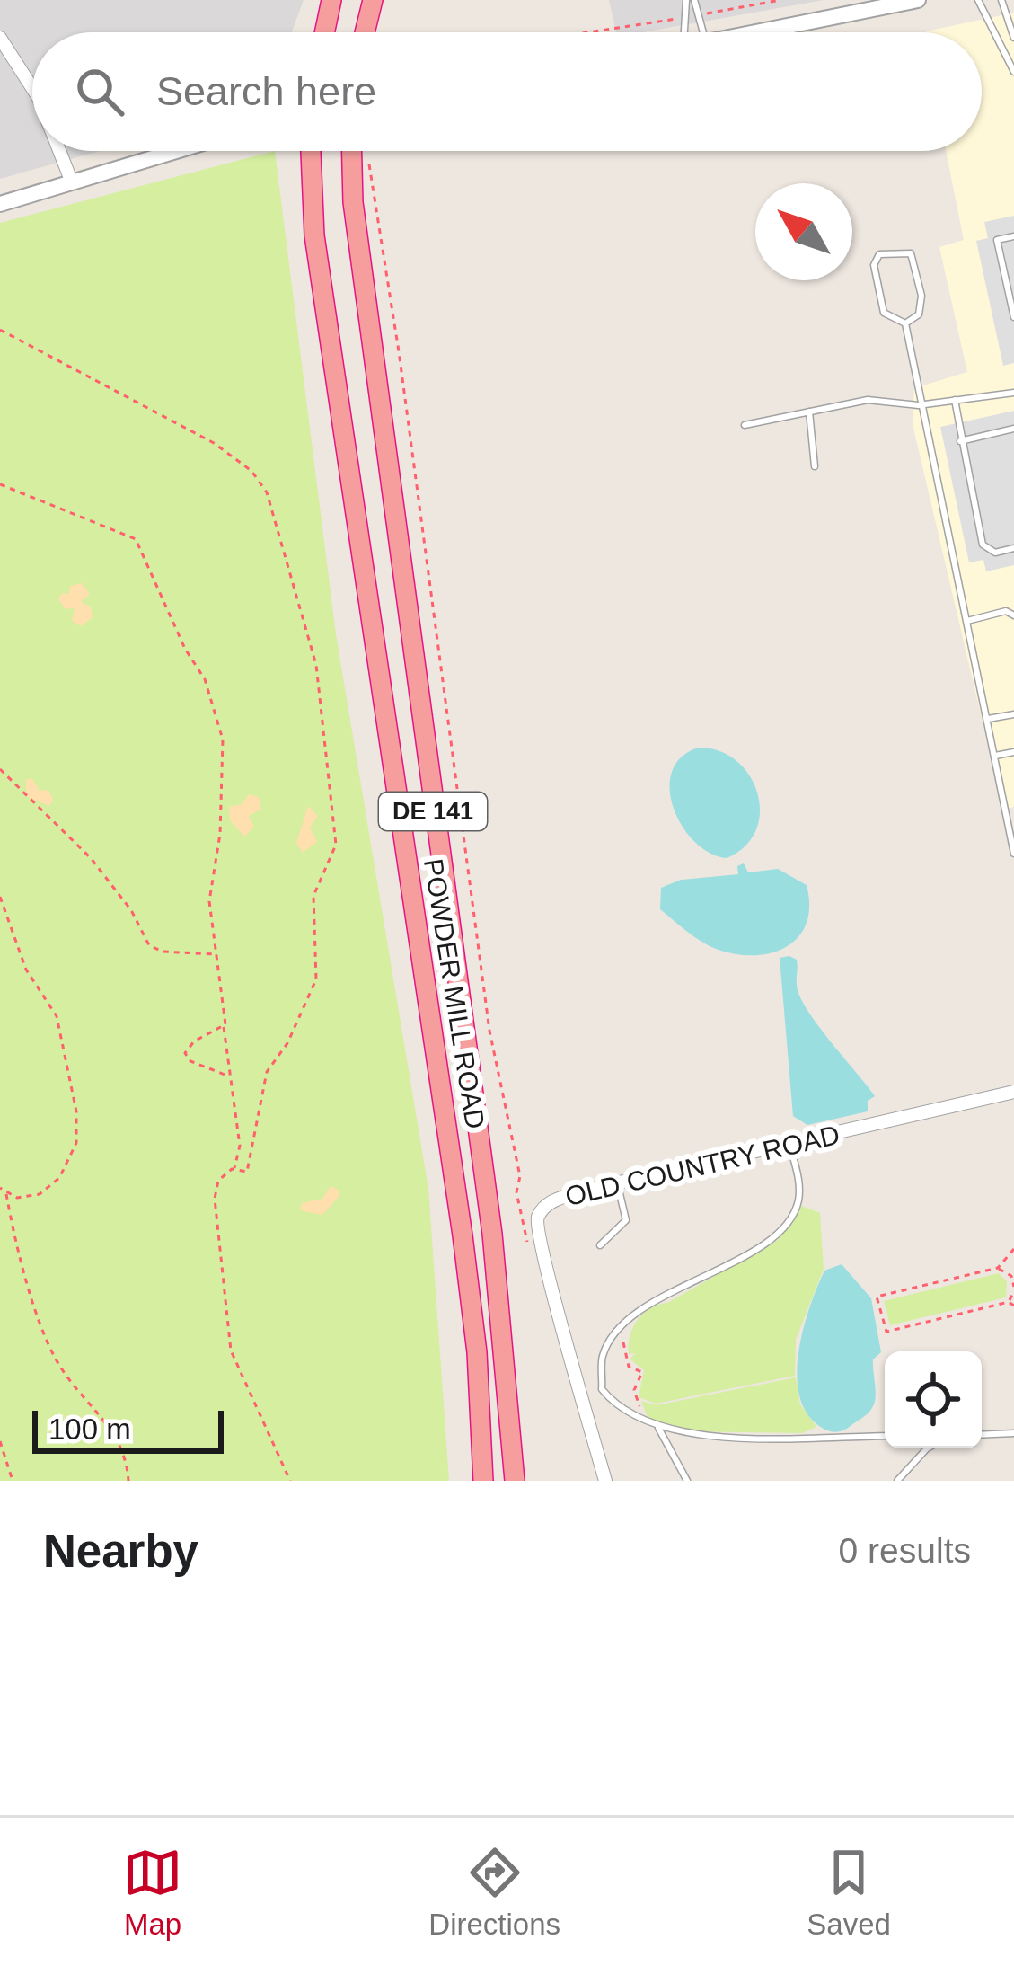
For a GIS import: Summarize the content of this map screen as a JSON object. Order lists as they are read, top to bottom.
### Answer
{
  "streets": {
    "highway": ["DE 141", "POWDER MILL ROAD"],
    "street": ["OLD COUNTRY ROAD"]
  },
  "scale_bar": "100 m",
  "north": "top left",
  "page": {
    "search": "Search here",
    "scale": "100 m",
    "heading": ["Nearby", "0 results"],
    "nav": ["Map", "Directions", "Saved"]
  }
}
